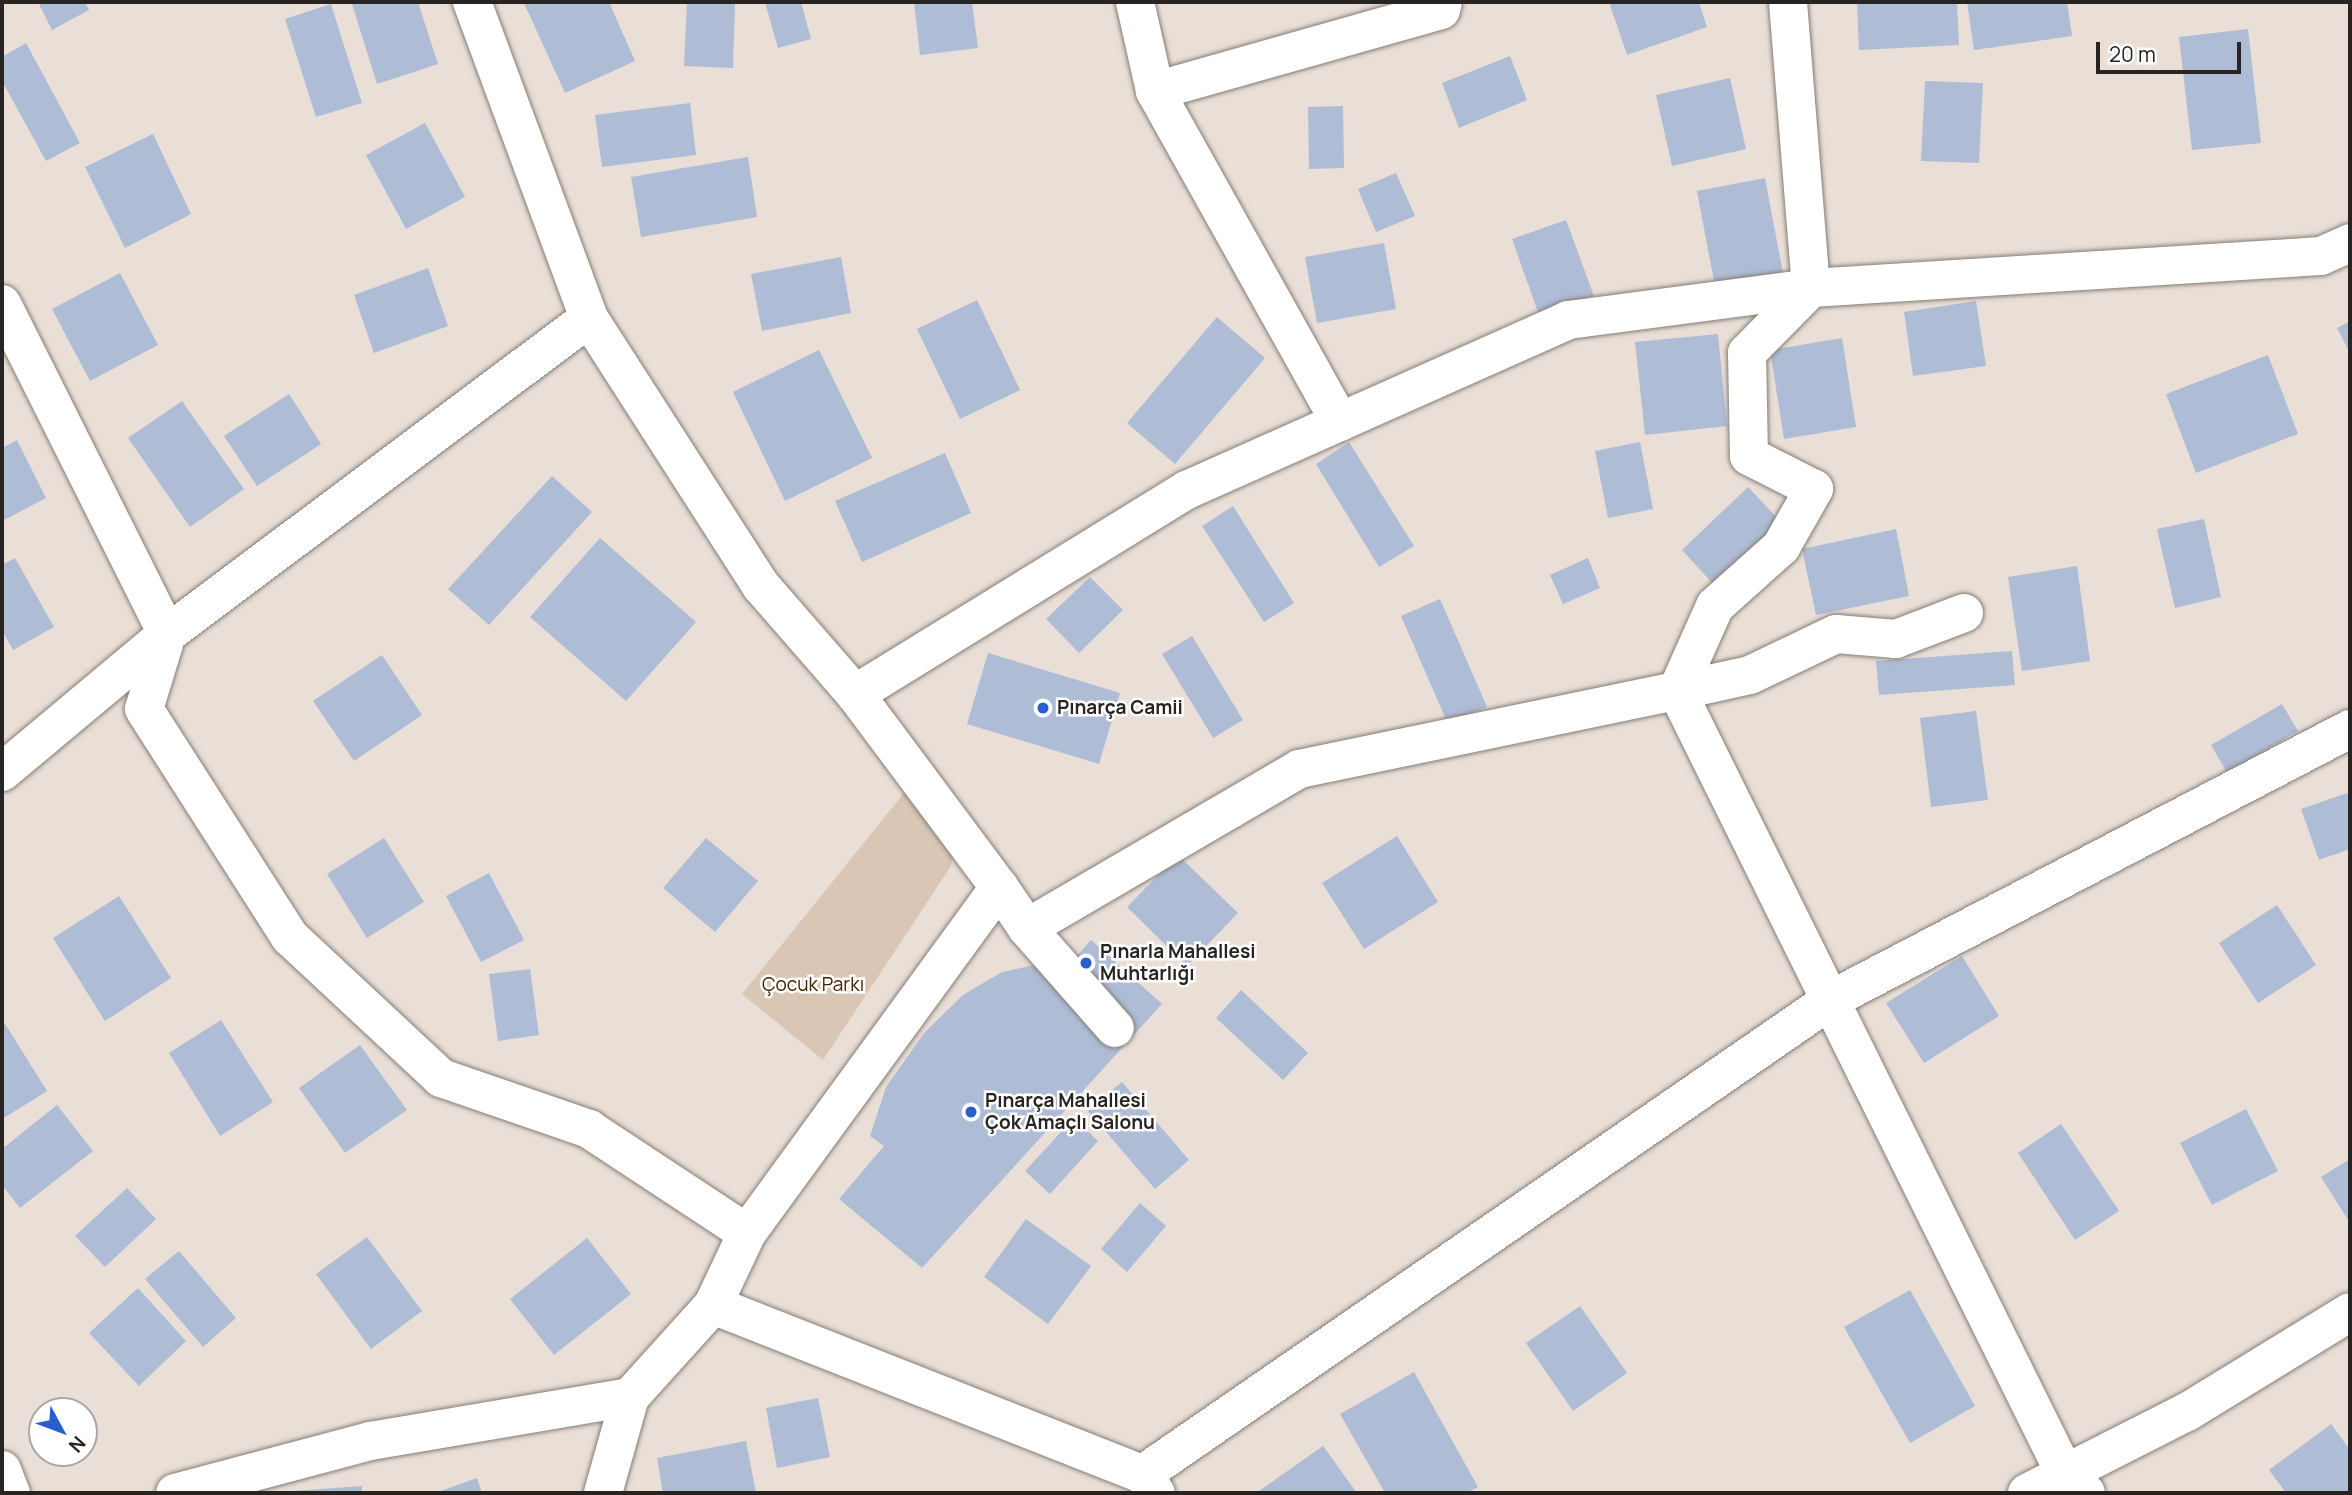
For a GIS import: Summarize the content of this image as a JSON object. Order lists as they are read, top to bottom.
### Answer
{
  "parks": ["Çocuk Parkı"],
  "places": ["Pınarça Camii", "Pınarla Mahallesi Muhtarlığı", "Pınarça Mahallesi Çok Amaçlı Salonu"],
  "scale_bar": "20 m",
  "north": "bottom right"
}
